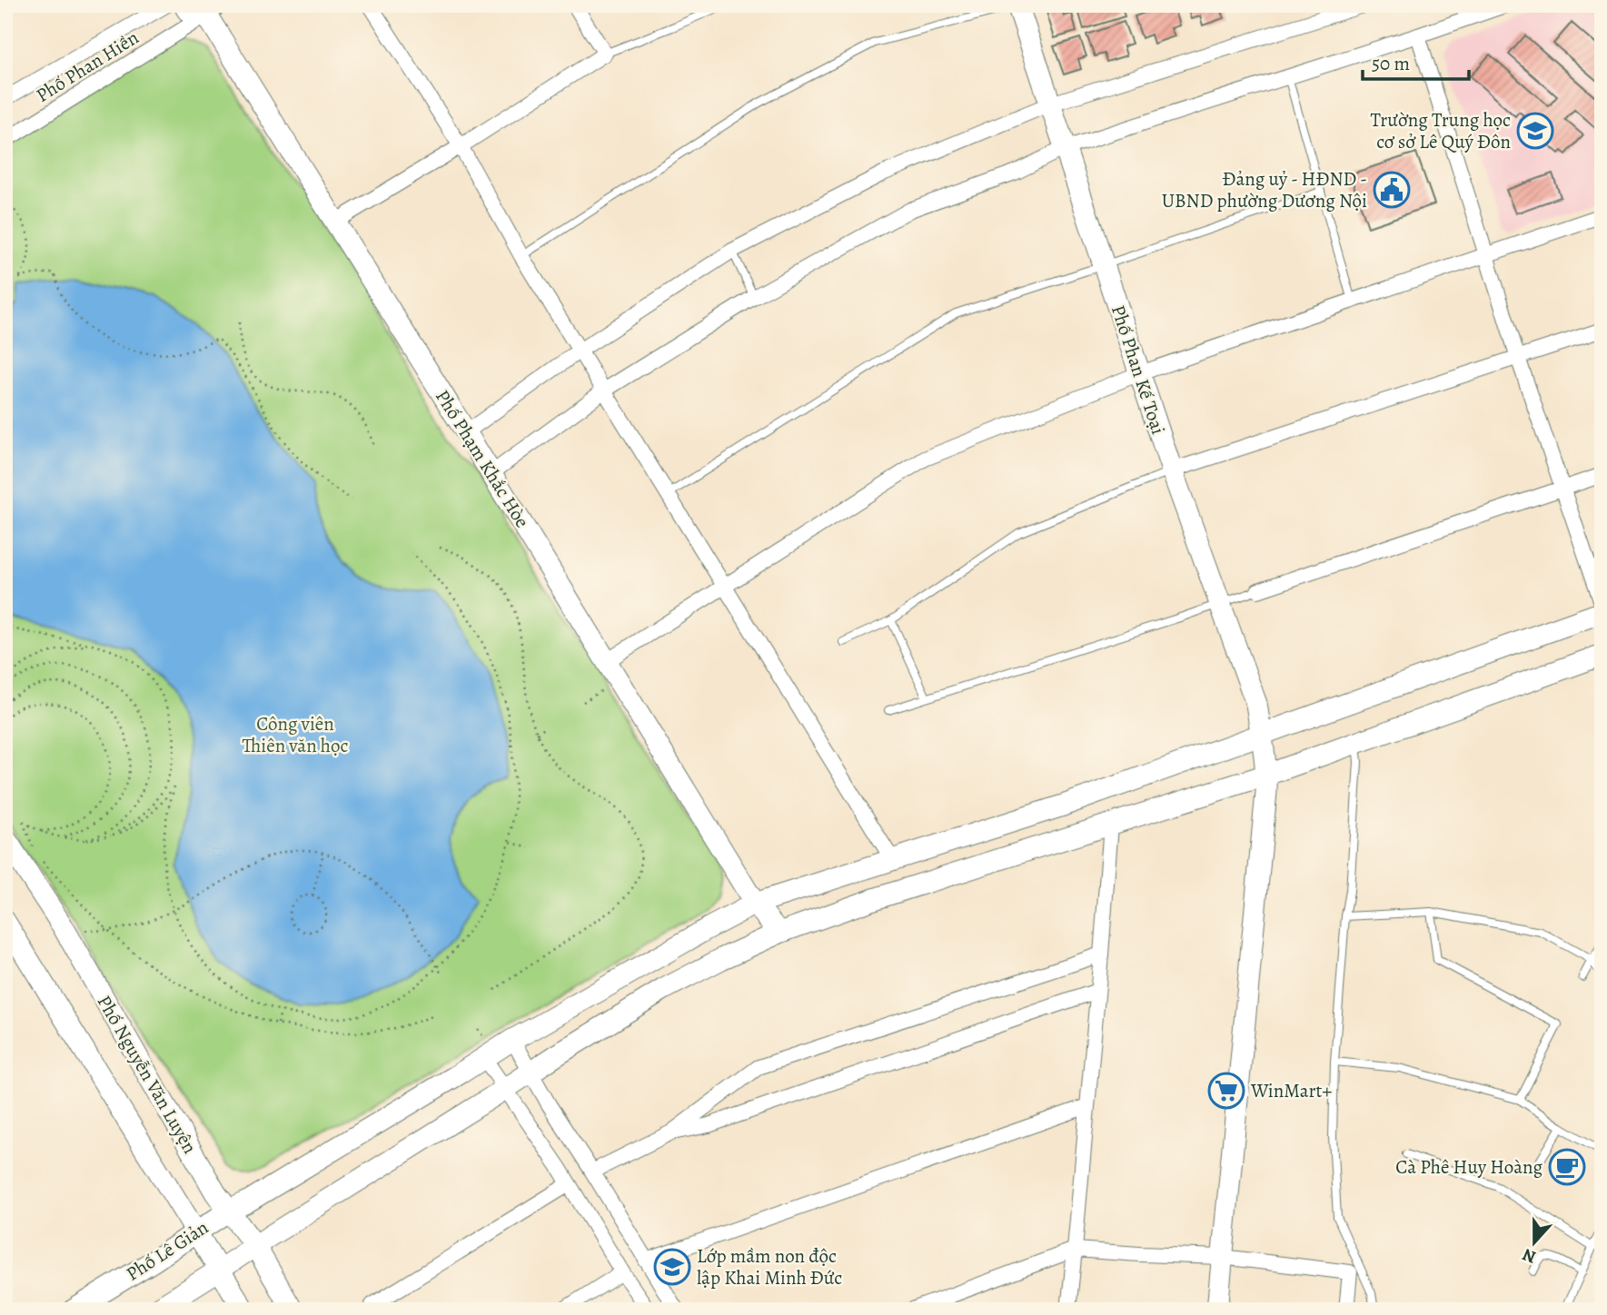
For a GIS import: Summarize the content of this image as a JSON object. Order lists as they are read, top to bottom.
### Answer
{
  "streets": {
    "main road": [
      "Phố Phan Kế Toại",
      "Phố Phạm Khắc Hòe",
      "Phố Nguyễn Văn Luyện",
      "Phố Lê Giản"
    ],
    "street": ["Phố Phan Hiền"]
  },
  "crossings": [
    ["Phố Phan Hiền", "Phố Phạm Khắc Hòe"],
    ["Phố Phan Kế Toại", "Phố Lê Giản"],
    ["Phố Phạm Khắc Hòe", "Phố Lê Giản"],
    ["Phố Nguyễn Văn Luyện", "Phố Lê Giản"]
  ],
  "parks": ["Công viên Thiên văn học"],
  "places": {
    "school or university": ["Trường Trung học cơ sở Lê Quý Đôn", "Lớp mầm non độc lập Khai Minh Đức"],
    "public building": ["Đảng uỷ - HĐND - UBND phường Dương Nội"],
    "supermarket": ["WinMart+"],
    "cafe": ["Cà Phê Huy Hoàng"]
  },
  "scale_bar": "50 m",
  "north": "bottom"
}
